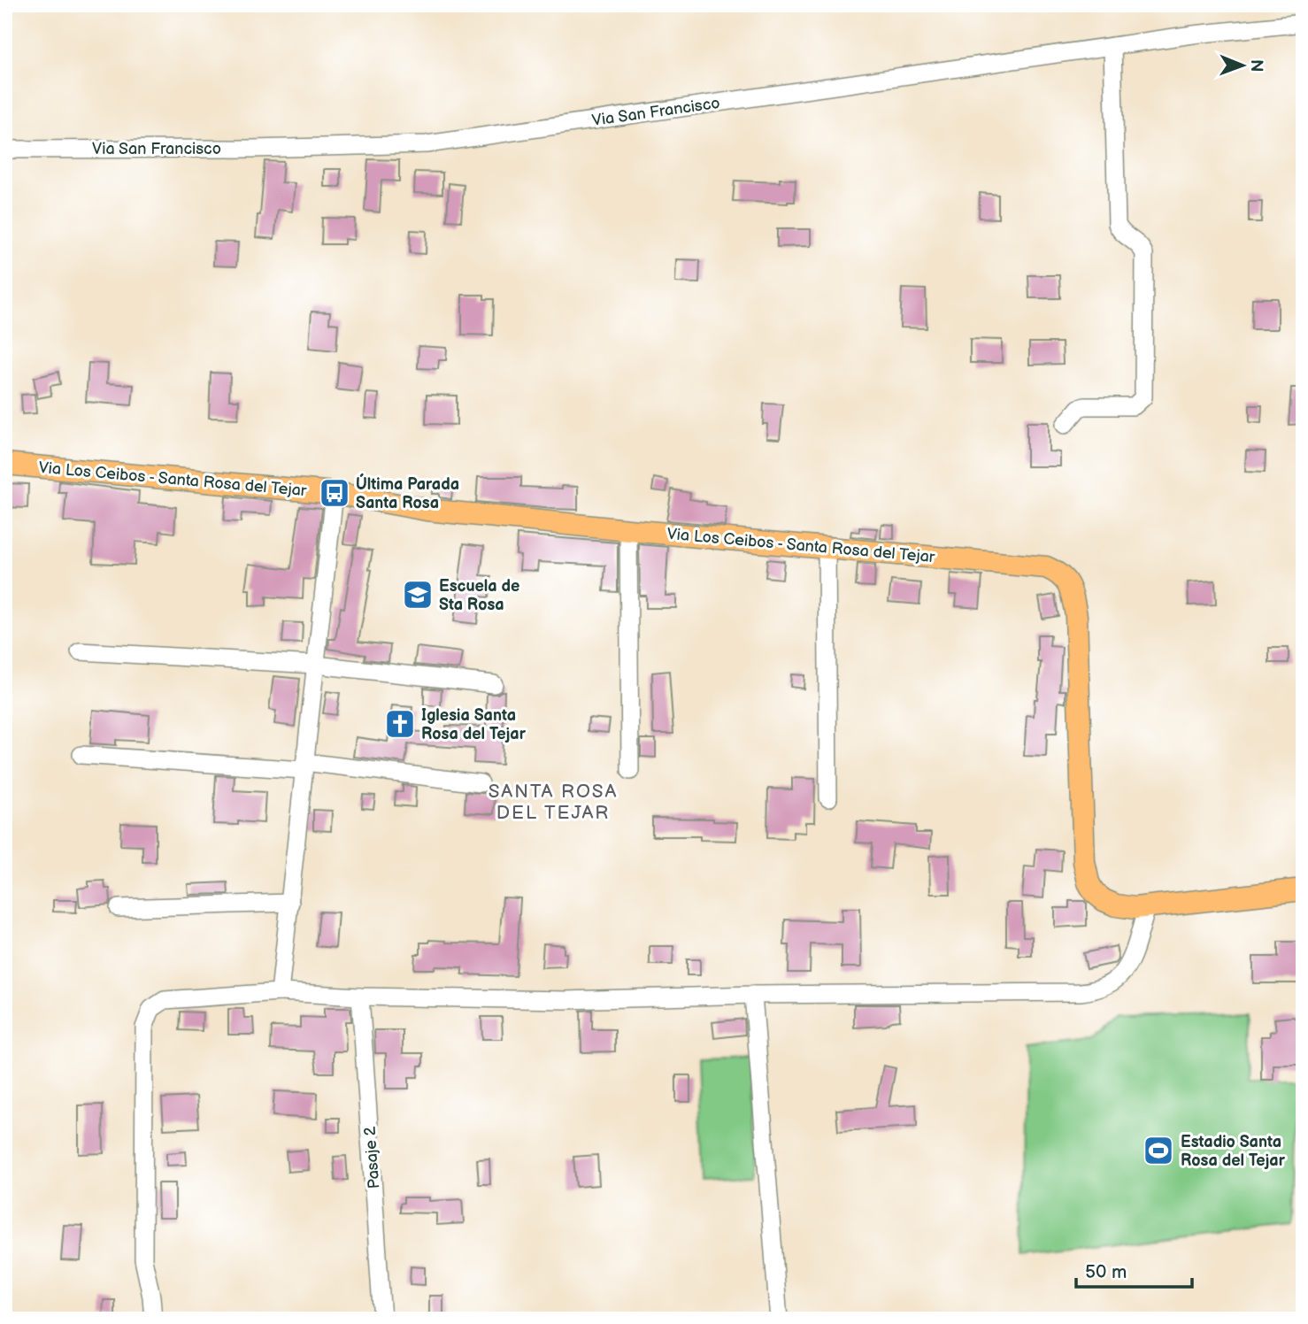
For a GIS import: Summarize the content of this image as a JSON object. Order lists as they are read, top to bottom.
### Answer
{
  "streets": {
    "main road": ["Via Los Ceibos - Santa Rosa del Tejar"],
    "street": ["Via San Francisco", "Pasaje 2"]
  },
  "districts": ["SANTA ROSA DEL TEJAR"],
  "places": {
    "bus stop": ["Última Parada Santa Rosa"],
    "school or university": ["Escuela de Sta Rosa"],
    "church": ["Iglesia Santa Rosa del Tejar"],
    "sports": ["Estadio Santa Rosa del Tejar"]
  },
  "scale_bar": "50 m",
  "north": "right"
}
